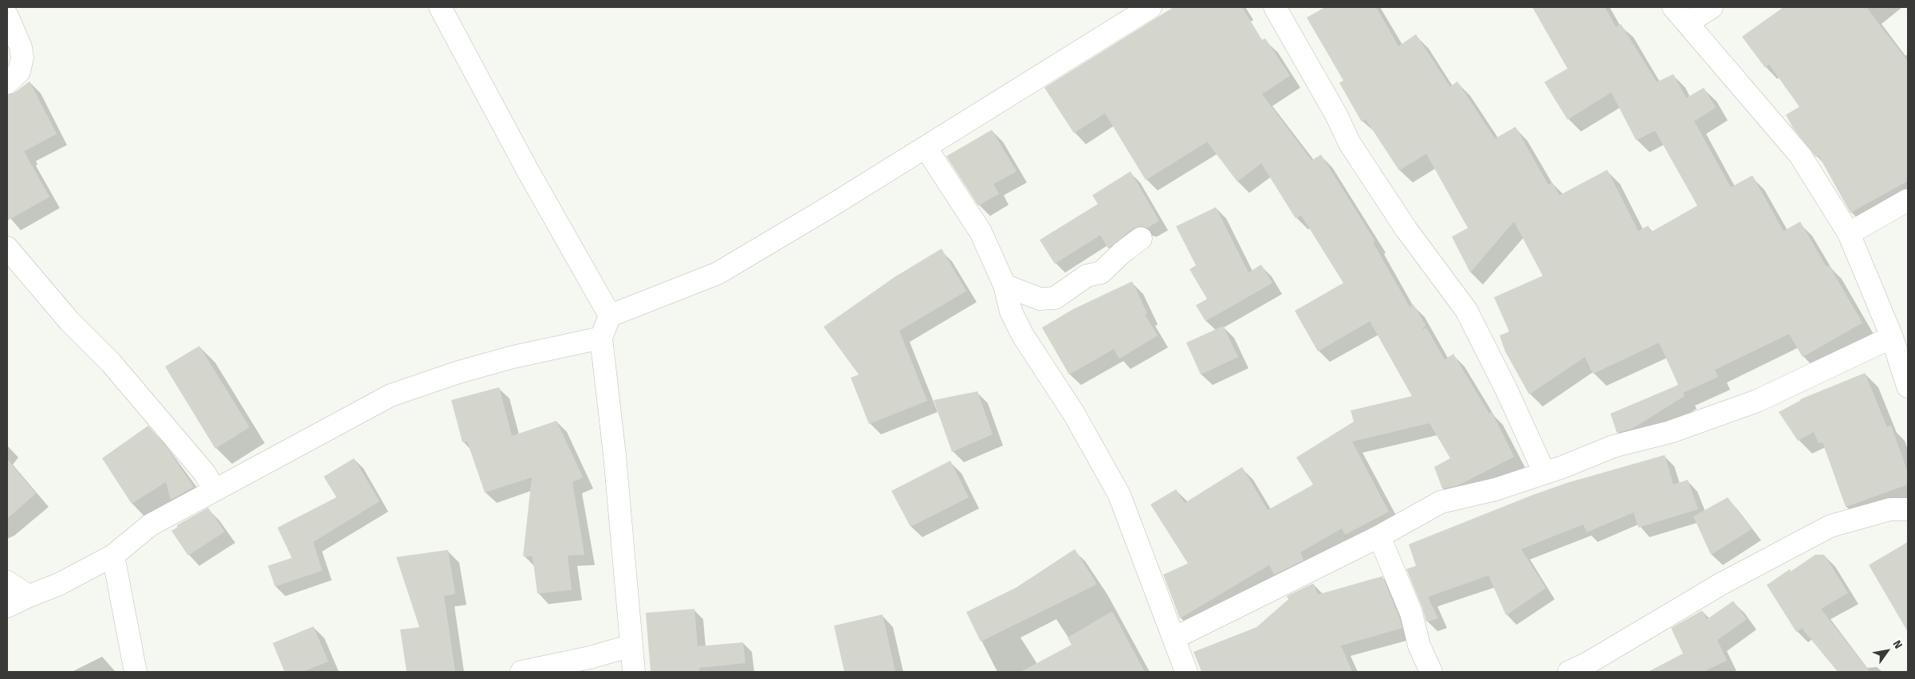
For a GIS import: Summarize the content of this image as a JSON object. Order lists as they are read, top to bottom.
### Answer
{
  "north": "top right"
}
